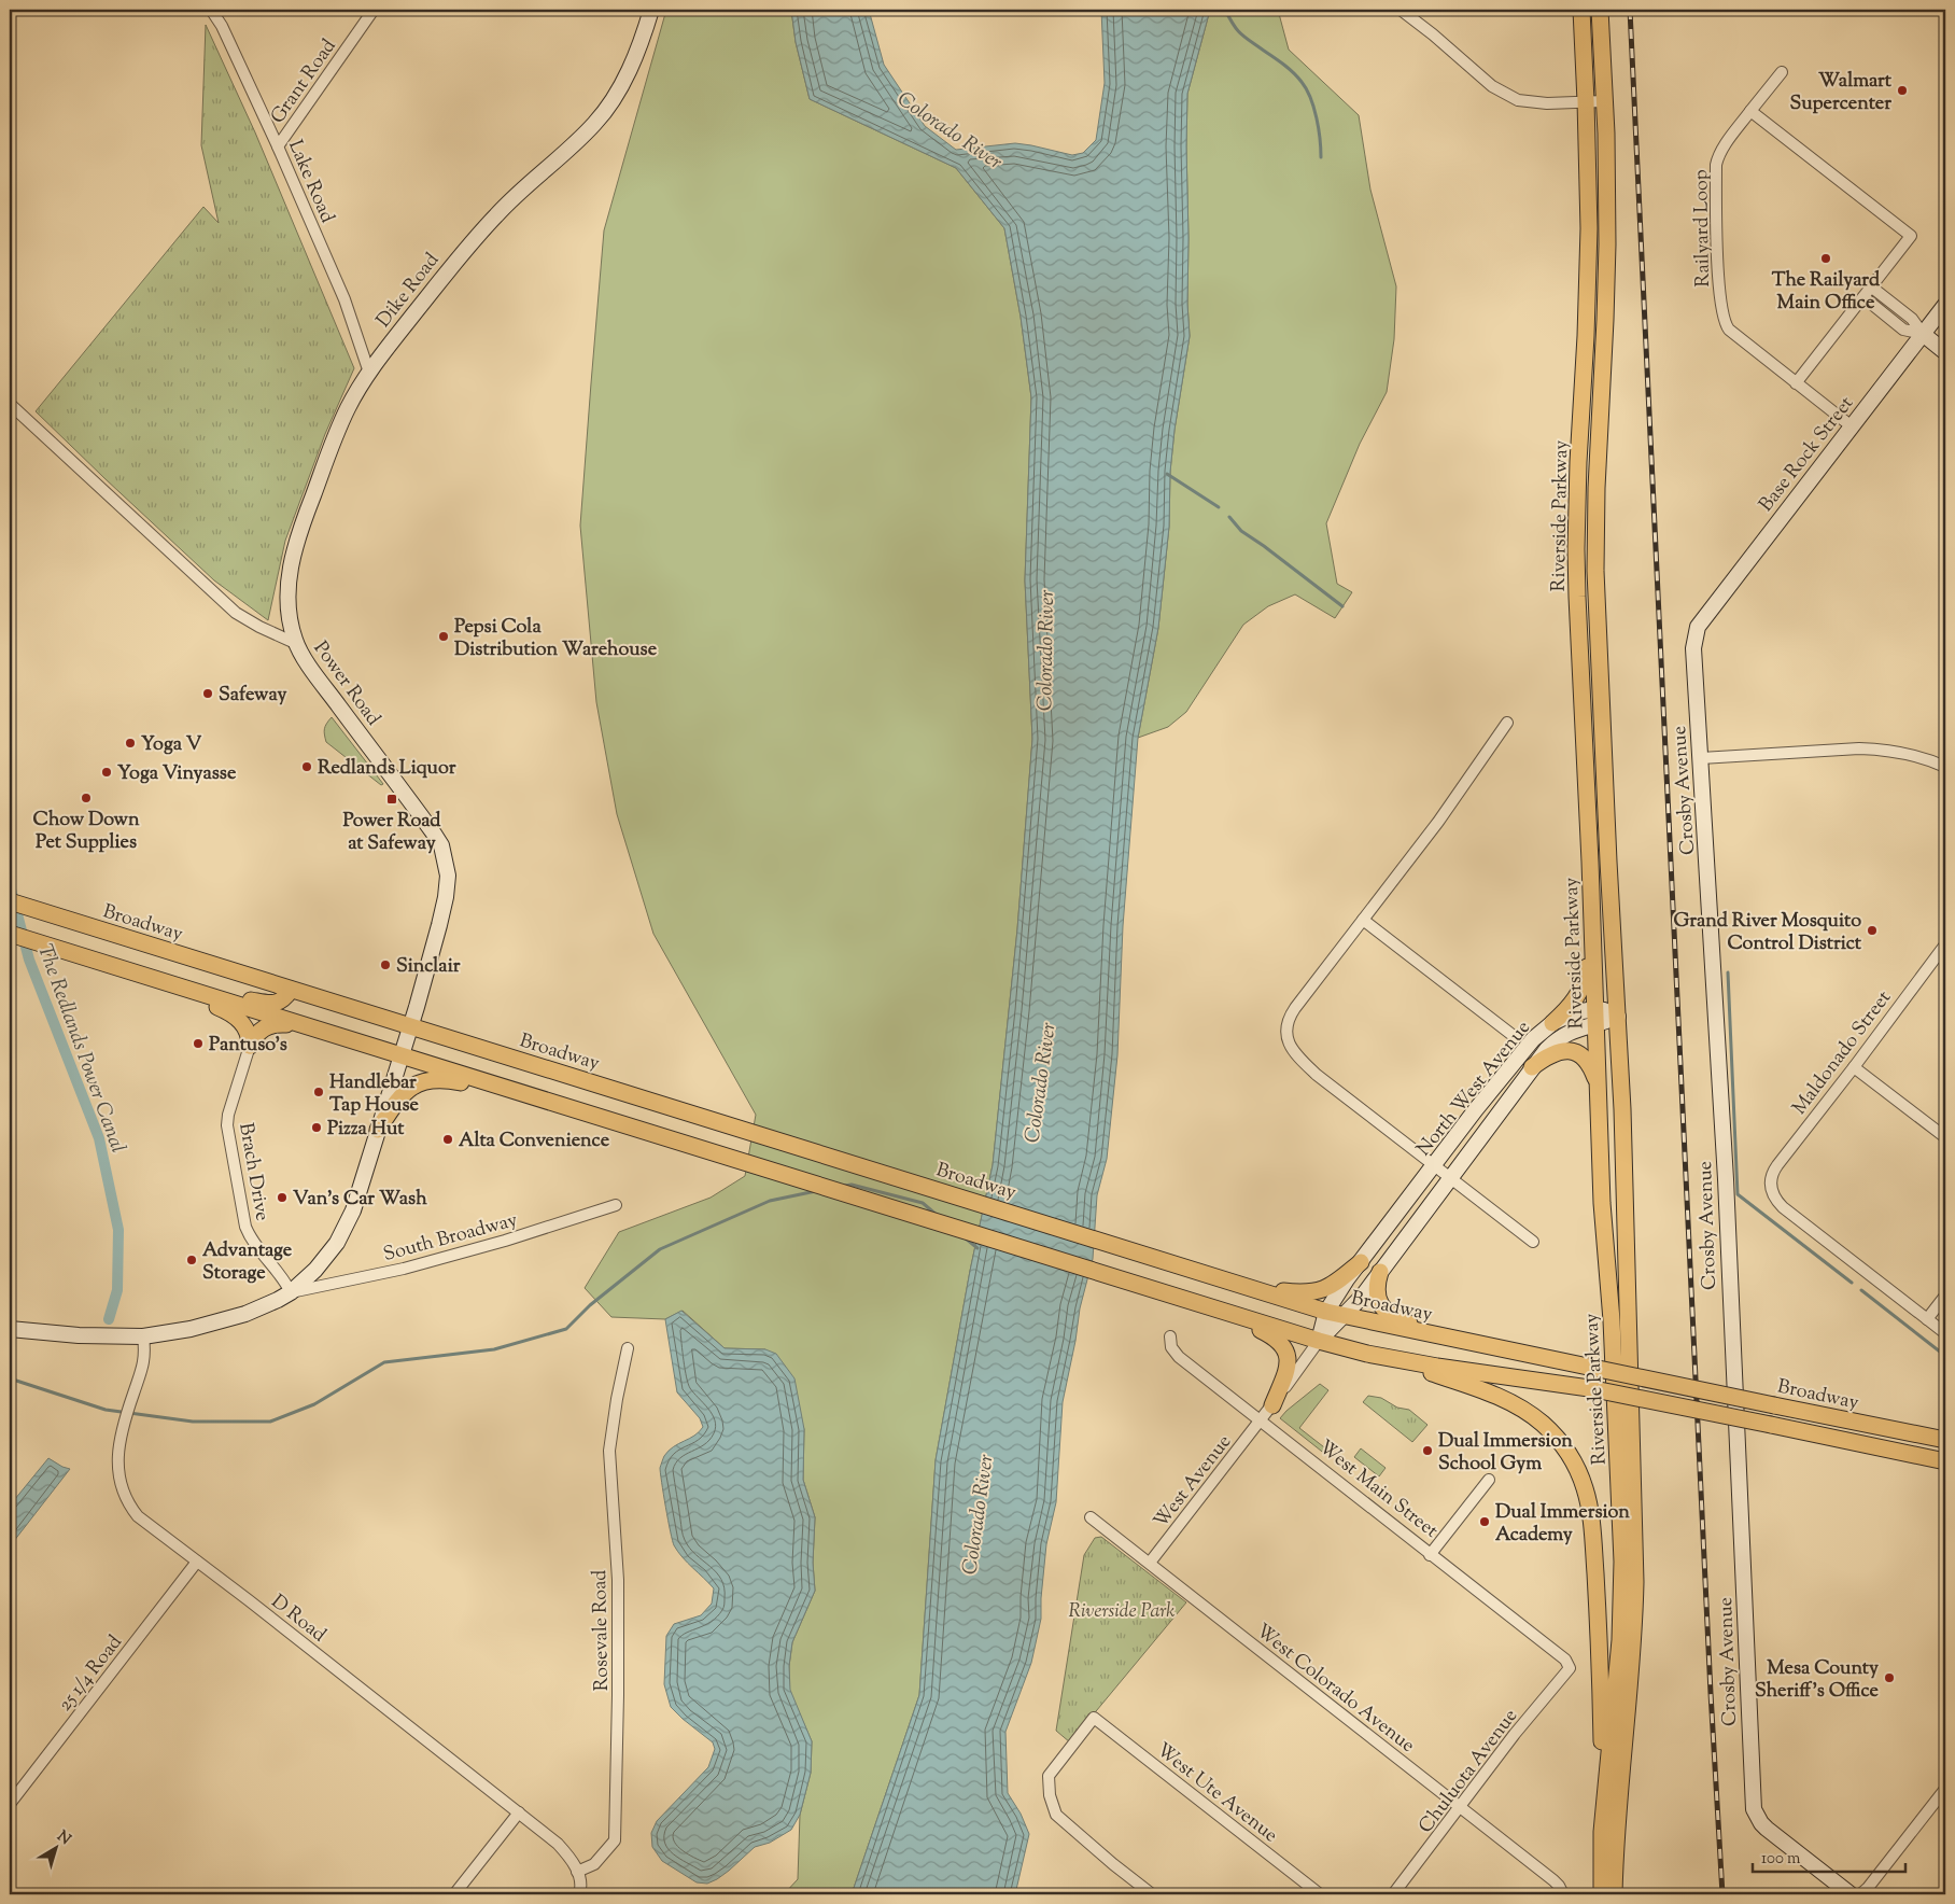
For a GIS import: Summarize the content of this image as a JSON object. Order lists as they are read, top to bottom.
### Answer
{
  "streets": {
    "main road": ["Riverside Parkway", "Broadway"],
    "street": [
      "Grant Road",
      "Lake Road",
      "Railyard Loop",
      "Dike Road",
      "Base Rock Street",
      "Power Road",
      "Crosby Avenue",
      "Maldonado Street",
      "North West Avenue",
      "Brach Drive",
      "South Broadway",
      "West Avenue",
      "West Main Street",
      "D Road",
      "Rosevale Road",
      "25 1/4 Road",
      "West Colorado Avenue",
      "Chuluota Avenue",
      "West Ute Avenue"
    ]
  },
  "crossings": [
    ["Grant Road", "Lake Road"],
    ["Lake Road", "Dike Road"],
    ["Railyard Loop", "Base Rock Street"],
    ["Dike Road", "Power Road"],
    ["Base Rock Street", "Crosby Avenue"],
    ["Riverside Parkway", "North West Avenue"],
    ["Power Road", "Broadway"],
    ["Power Road", "Brach Drive"],
    ["Power Road", "South Broadway"],
    ["Power Road", "D Road"],
    ["Broadway", "North West Avenue"],
    ["North West Avenue", "West Avenue"],
    ["North West Avenue", "West Main Street"],
    ["Brach Drive", "South Broadway"],
    ["West Avenue", "West Main Street"],
    ["West Avenue", "West Colorado Avenue"],
    ["West Main Street", "Chuluota Avenue"],
    ["D Road", "Rosevale Road"],
    ["D Road", "25 1/4 Road"],
    ["West Colorado Avenue", "Chuluota Avenue"]
  ],
  "water": ["Colorado River", "The Redlands Power Canal"],
  "parks": ["Riverside Park"],
  "places": {
    "other": [
      "Walmart Supercenter",
      "The Railyard Main Office",
      "Pepsi Cola Distribution Warehouse",
      "Safeway",
      "Yoga V",
      "Redlands Liquor",
      "Yoga Vinyasse",
      "Chow Down Pet Supplies",
      "Grand River Mosquito Control District",
      "Sinclair",
      "Pantuso's",
      "Handlebar Tap House",
      "Pizza Hut",
      "Alta Convenience",
      "Van's Car Wash",
      "Advantage Storage",
      "Dual Immersion School Gym",
      "Dual Immersion Academy",
      "Mesa County Sheriff's Office"
    ],
    "transit": ["Power Road at Safeway"]
  },
  "scale_bar": "100 m",
  "north": "top right"
}
